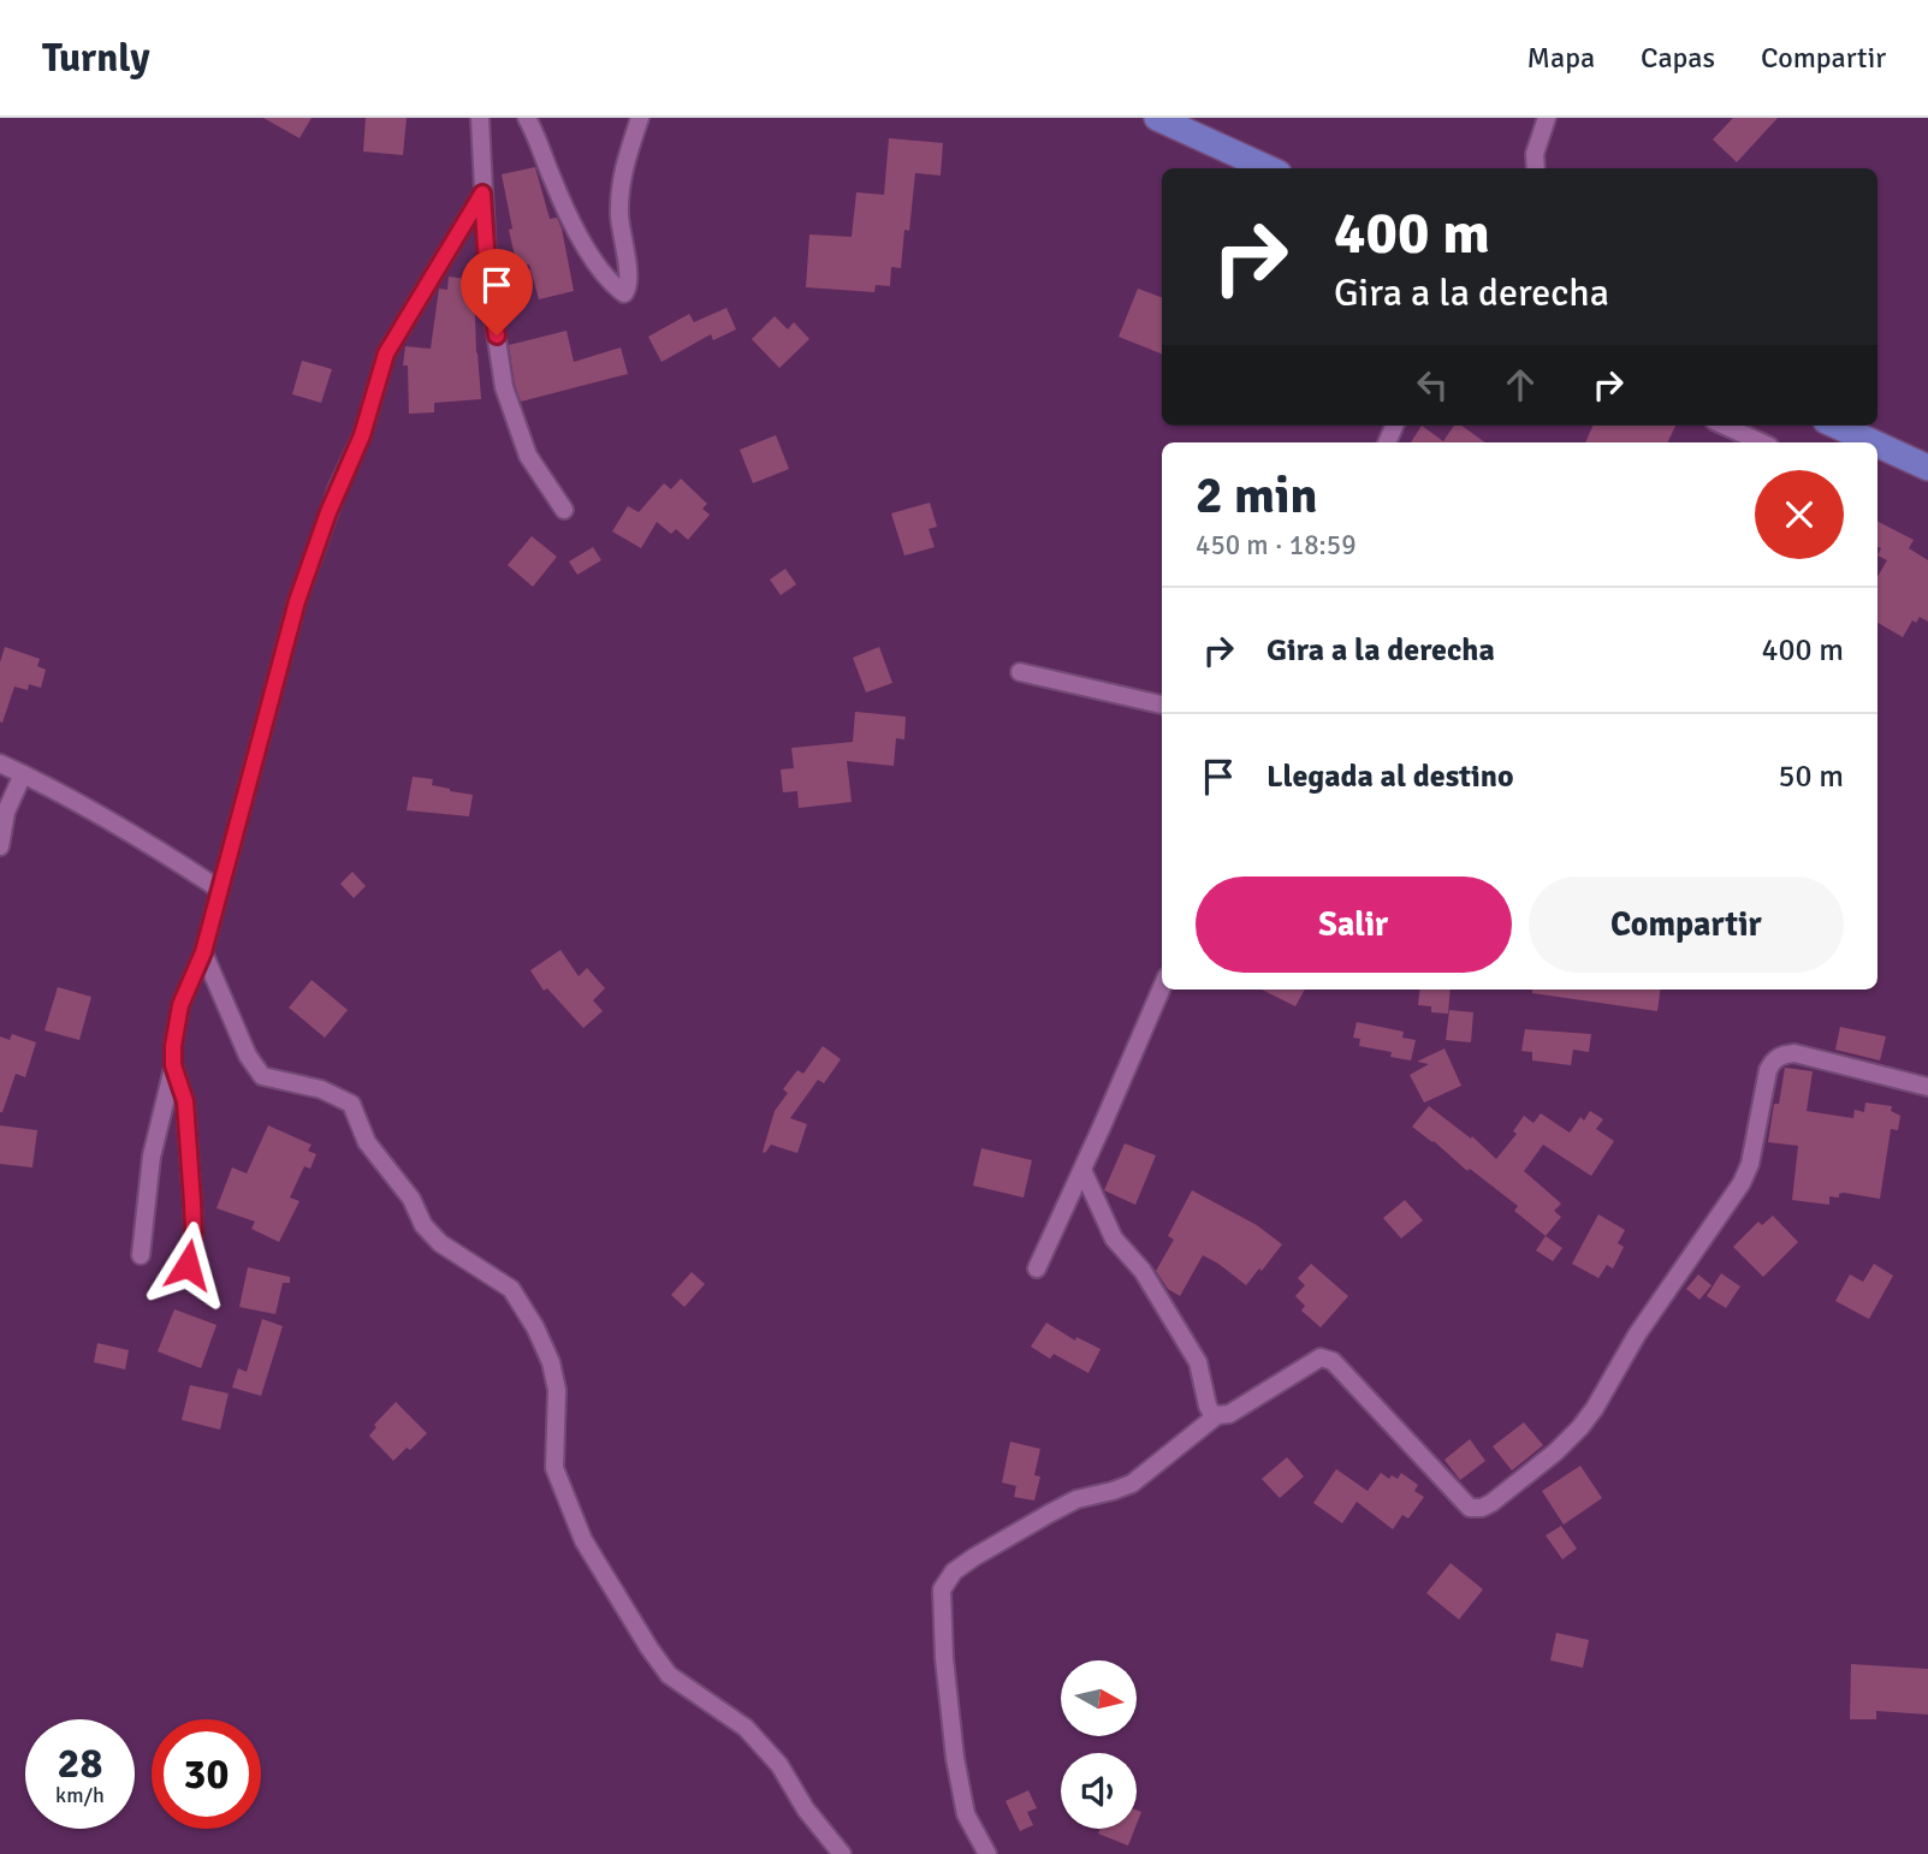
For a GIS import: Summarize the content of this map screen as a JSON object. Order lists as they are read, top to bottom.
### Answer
{
  "north": "right",
  "page": {
    "header": "Turnly",
    "nav": ["Mapa", "Capas", "Compartir"],
    "turn": ["400 m", "Gira a la derecha"],
    "heading": ["2 min", "450 m · 18:59"],
    "list": [
      {
        "name": "Gira a la derecha",
        "value": "400 m"
      },
      {
        "name": "Llegada al destino",
        "value": "50 m"
      }
    ],
    "buttons": ["Salir", "Compartir"],
    "speed": "28 km/h",
    "limit": "30"
  }
}
